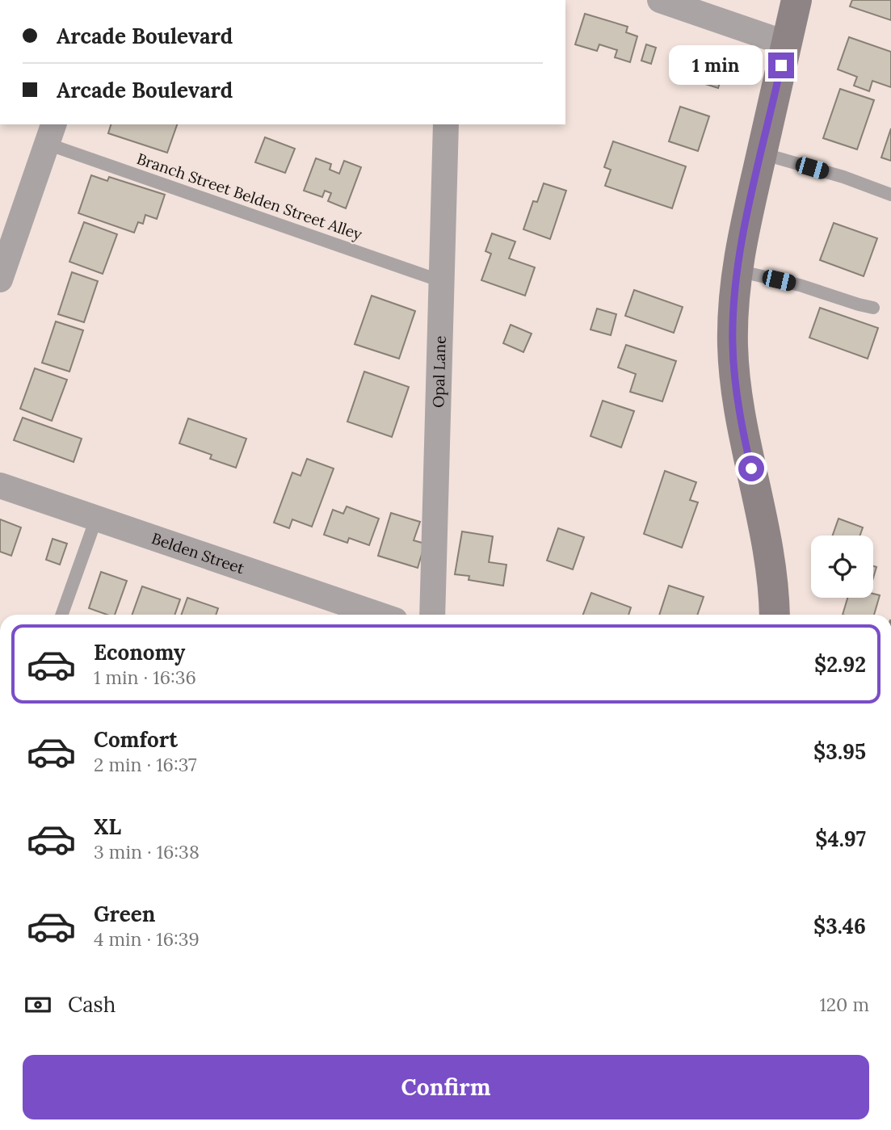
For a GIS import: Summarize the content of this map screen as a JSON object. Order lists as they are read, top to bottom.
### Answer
{
  "streets": {
    "street": ["Opal Lane", "Belden Street"],
    "lane": ["Branch Street Belden Street Alley"]
  },
  "crossings": [
    ["Branch Street Belden Street Alley", "Opal Lane"]
  ],
  "page": {
    "banner": ["Arcade Boulevard", "Arcade Boulevard"],
    "bubble": "1 min",
    "list": [
      {
        "name": "Economy",
        "note": "1 min · 16:36",
        "value": "$2.92"
      },
      {
        "name": "Comfort",
        "note": "2 min · 16:37",
        "value": "$3.95"
      },
      {
        "name": "XL",
        "note": "3 min · 16:38",
        "value": "$4.97"
      },
      {
        "name": "Green",
        "note": "4 min · 16:39",
        "value": "$3.46"
      }
    ],
    "pay": ["Cash", "120 m"],
    "buttons": "Confirm"
  }
}
